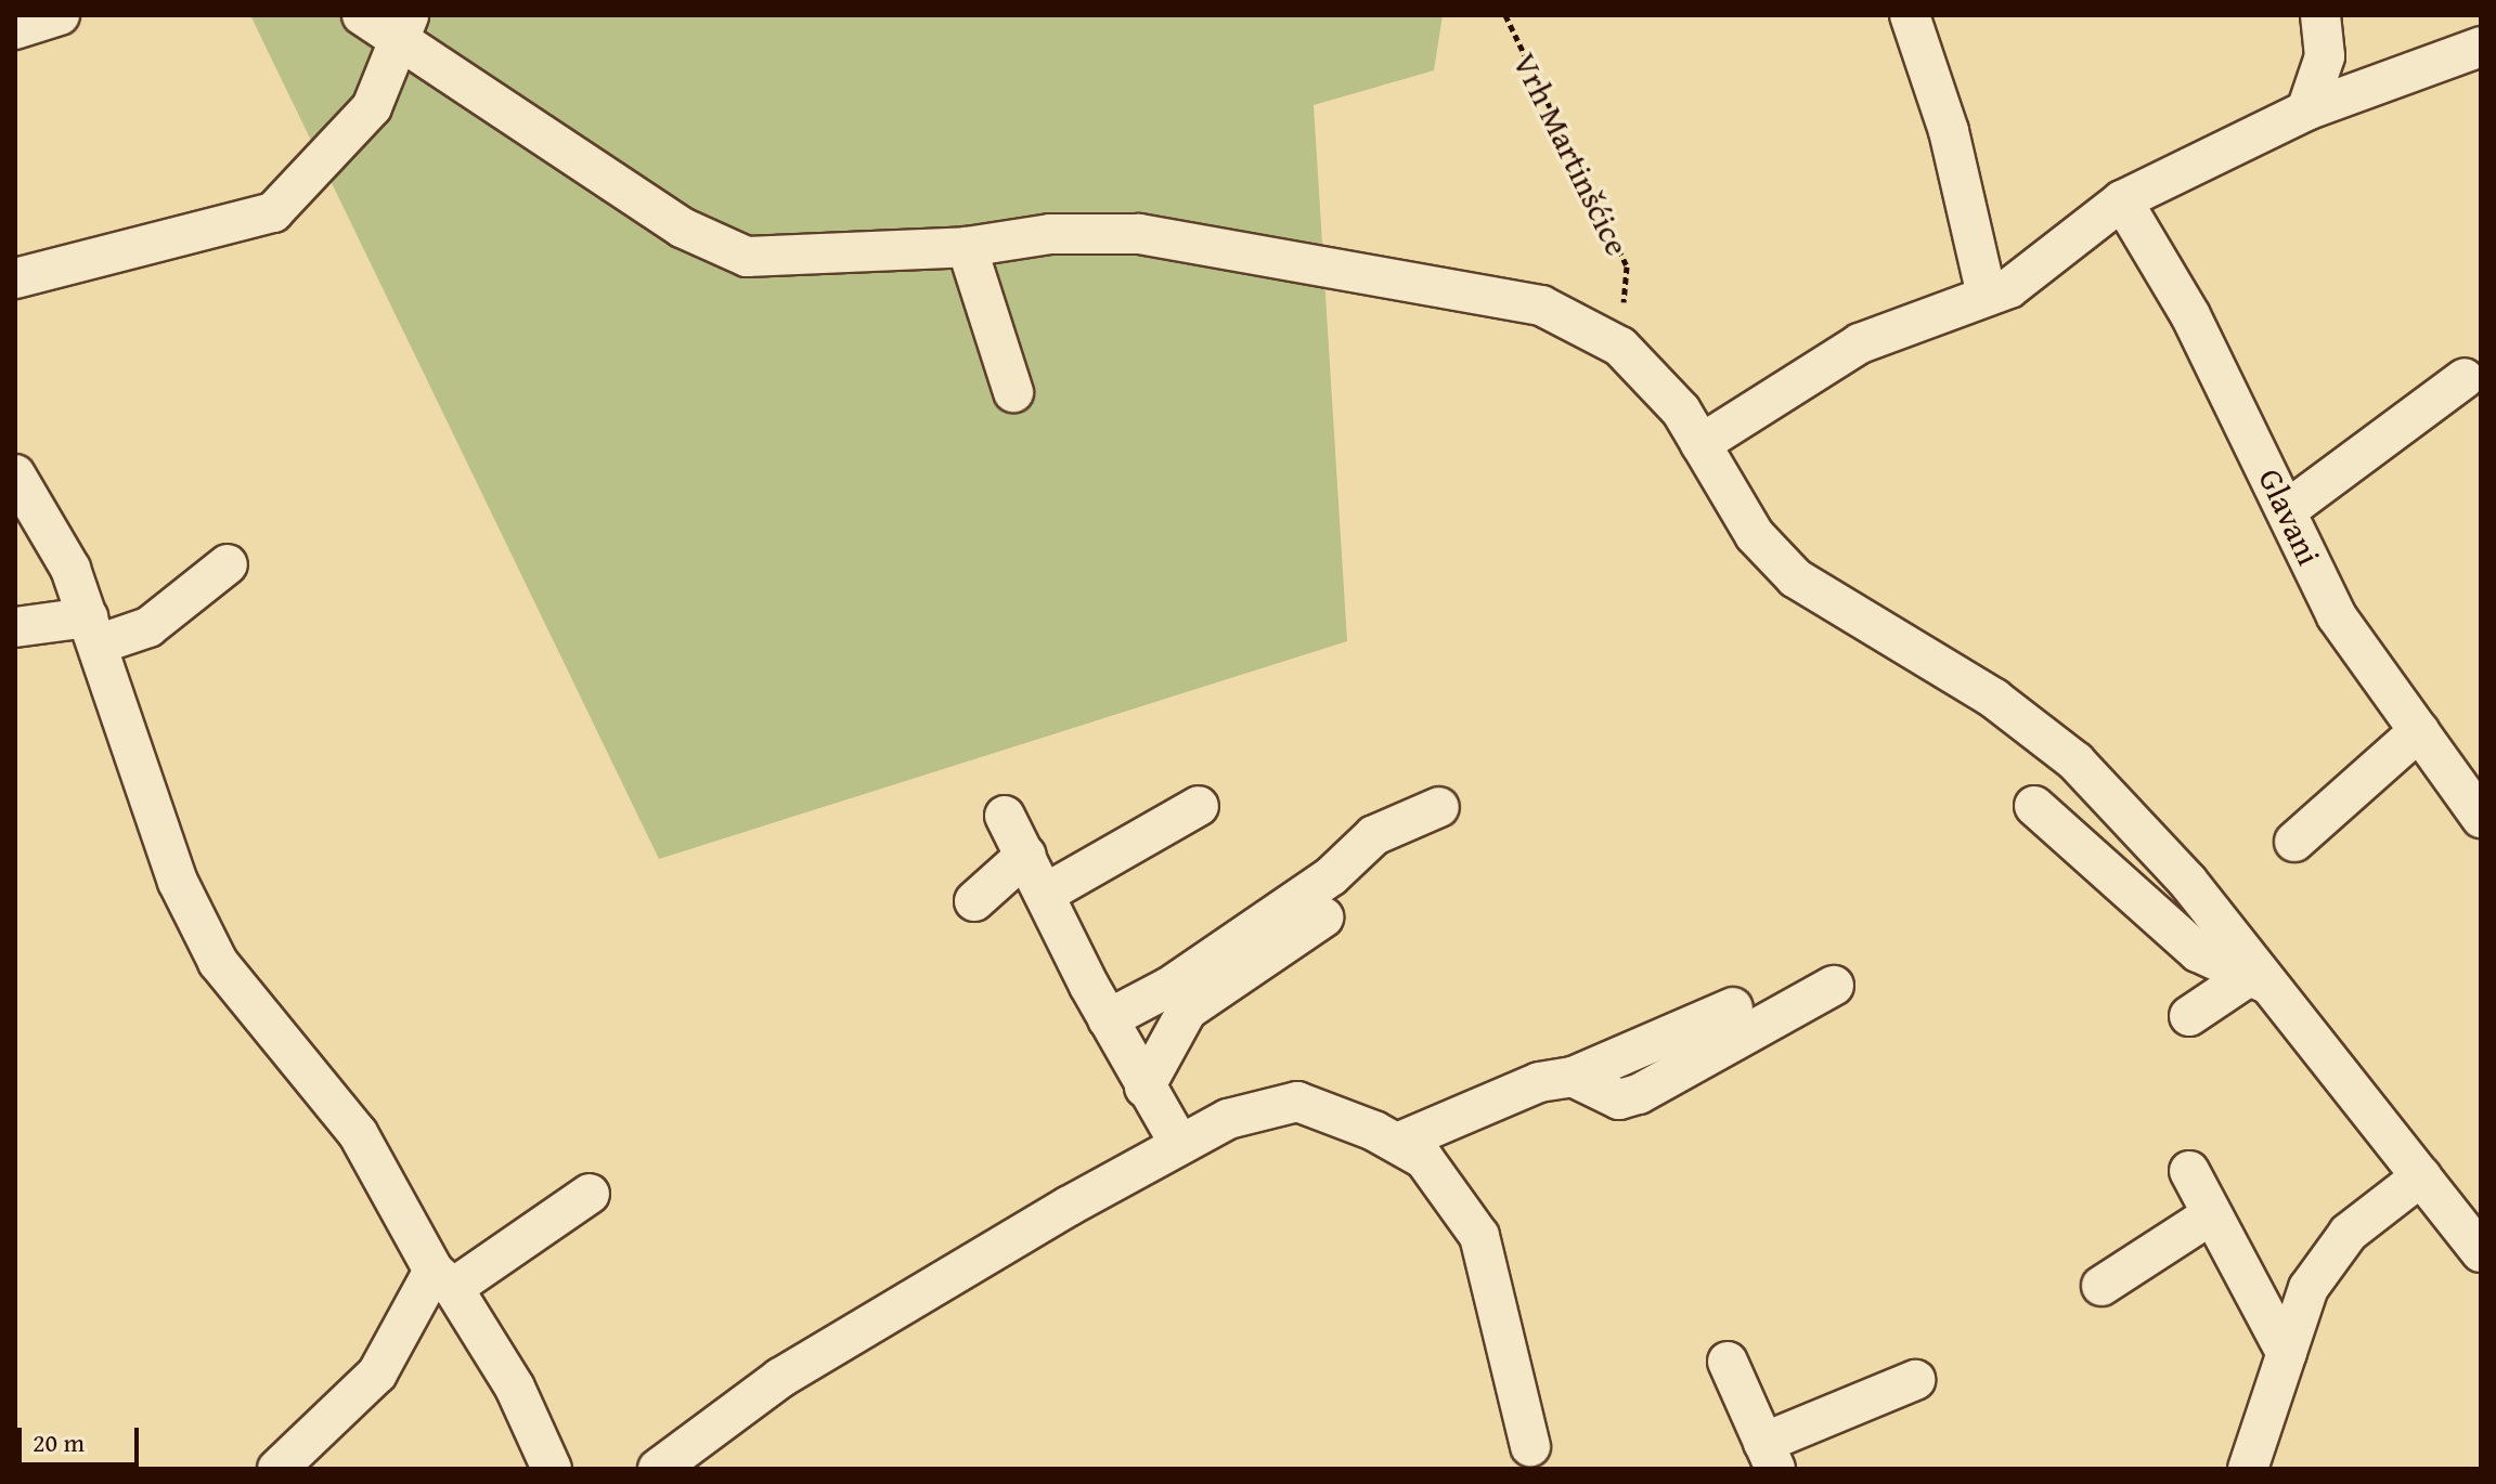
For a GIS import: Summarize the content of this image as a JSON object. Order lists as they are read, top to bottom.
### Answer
{
  "streets": {
    "street": ["Glavani"],
    "path": ["Vrh Martinšćice"]
  },
  "scale_bar": "20 m"
}
